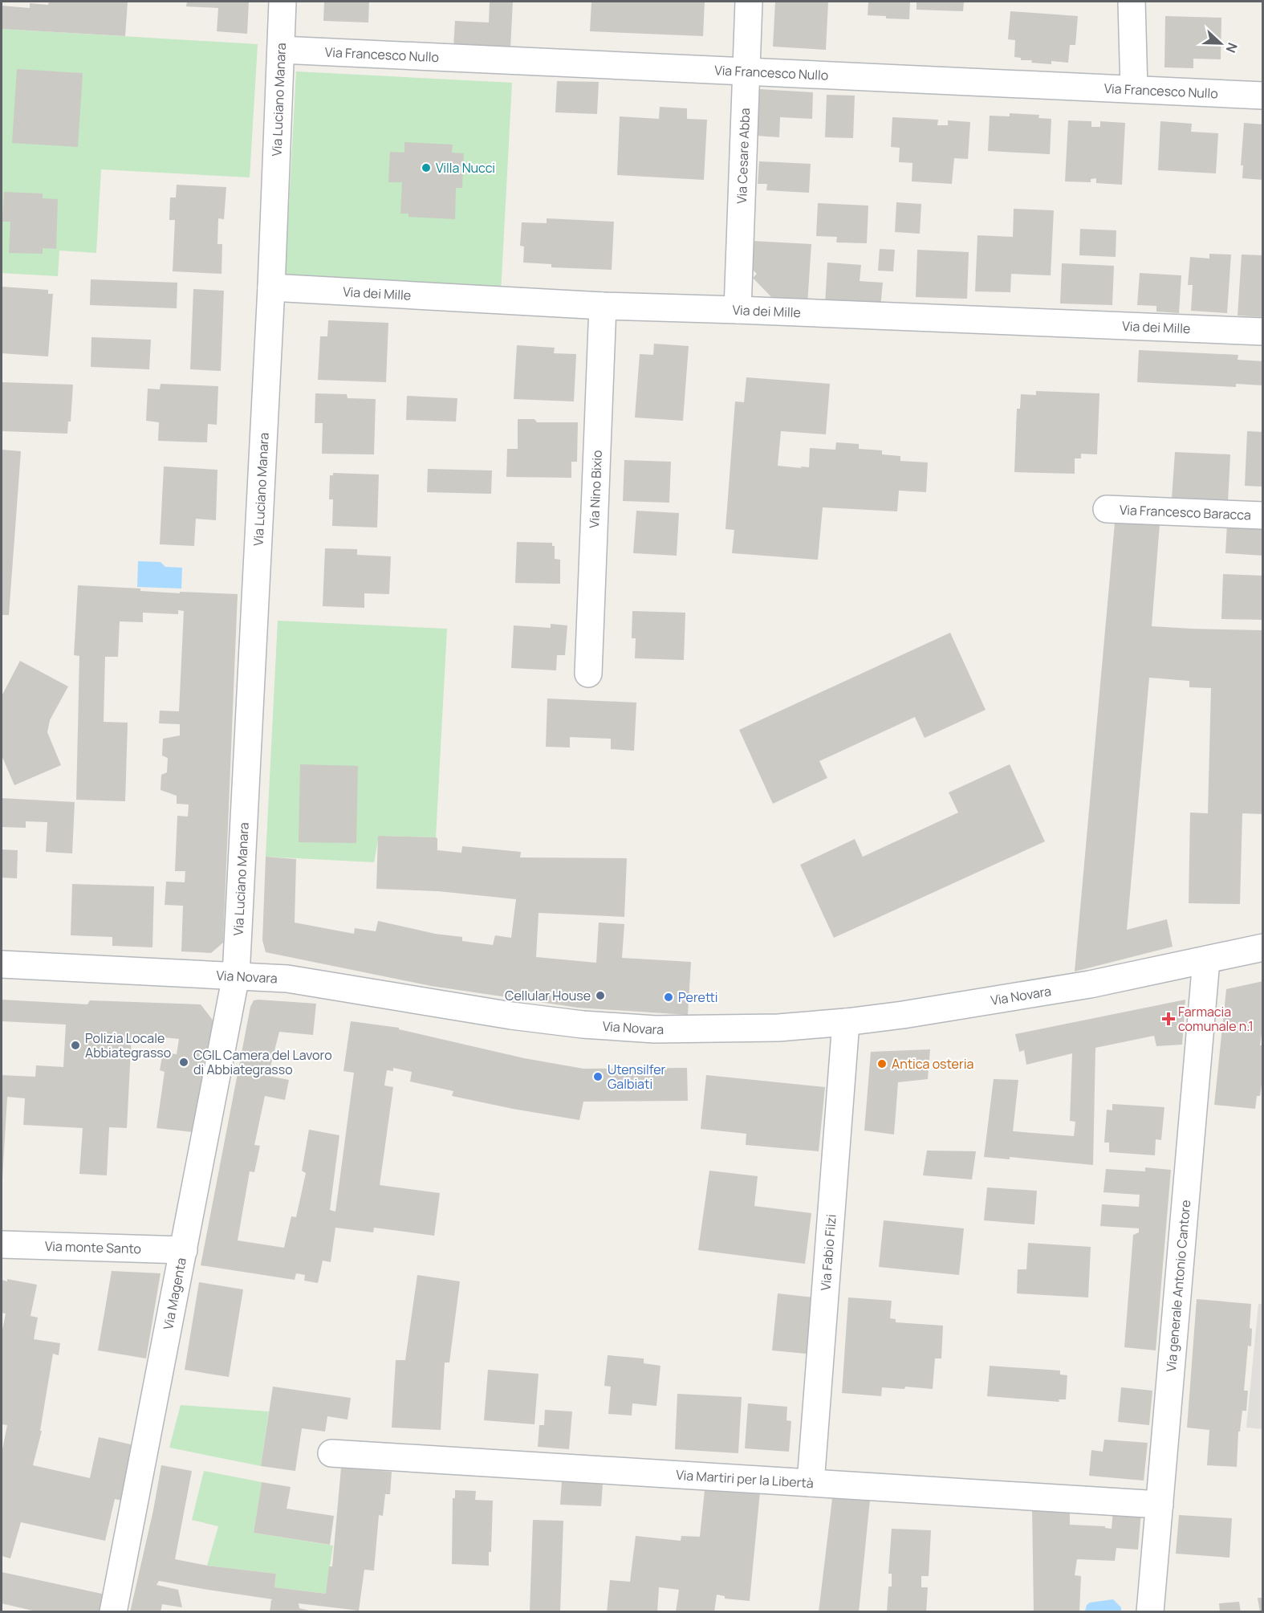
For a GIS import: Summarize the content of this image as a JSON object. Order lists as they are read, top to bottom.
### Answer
{
  "streets": {
    "street": [
      "Via Francesco Nullo",
      "Via Luciano Manara",
      "Via Cesare Abba",
      "Via dei Mille",
      "Via Nino Bixio",
      "Via Francesco Baracca",
      "Via Novara",
      "Via monte Santo",
      "Via Fabio Filzi",
      "Via generale Antonio Cantore",
      "Via Magenta",
      "Via Martiri per la Libertà"
    ]
  },
  "crossings": [
    ["Via Francesco Nullo", "Via Luciano Manara"],
    ["Via Francesco Nullo", "Via Cesare Abba"],
    ["Via Luciano Manara", "Via dei Mille"],
    ["Via Luciano Manara", "Via Novara"],
    ["Via Luciano Manara", "Via Magenta"],
    ["Via Cesare Abba", "Via dei Mille"],
    ["Via dei Mille", "Via Nino Bixio"],
    ["Via Novara", "Via Fabio Filzi"],
    ["Via Novara", "Via generale Antonio Cantore"],
    ["Via Novara", "Via Magenta"],
    ["Via monte Santo", "Via Magenta"],
    ["Via Fabio Filzi", "Via Martiri per la Libertà"],
    ["Via generale Antonio Cantore", "Via Martiri per la Libertà"]
  ],
  "places": {
    "other": [
      "Villa Nucci",
      "Cellular House",
      "Peretti",
      "Polizia Locale Abbiategrasso",
      "CGIL Camera del Lavoro di Abbiategrasso",
      "Antica osteria",
      "Utensilfer Galbiati"
    ],
    "health": ["Farmacia comunale n.1"]
  },
  "north": "right"
}
